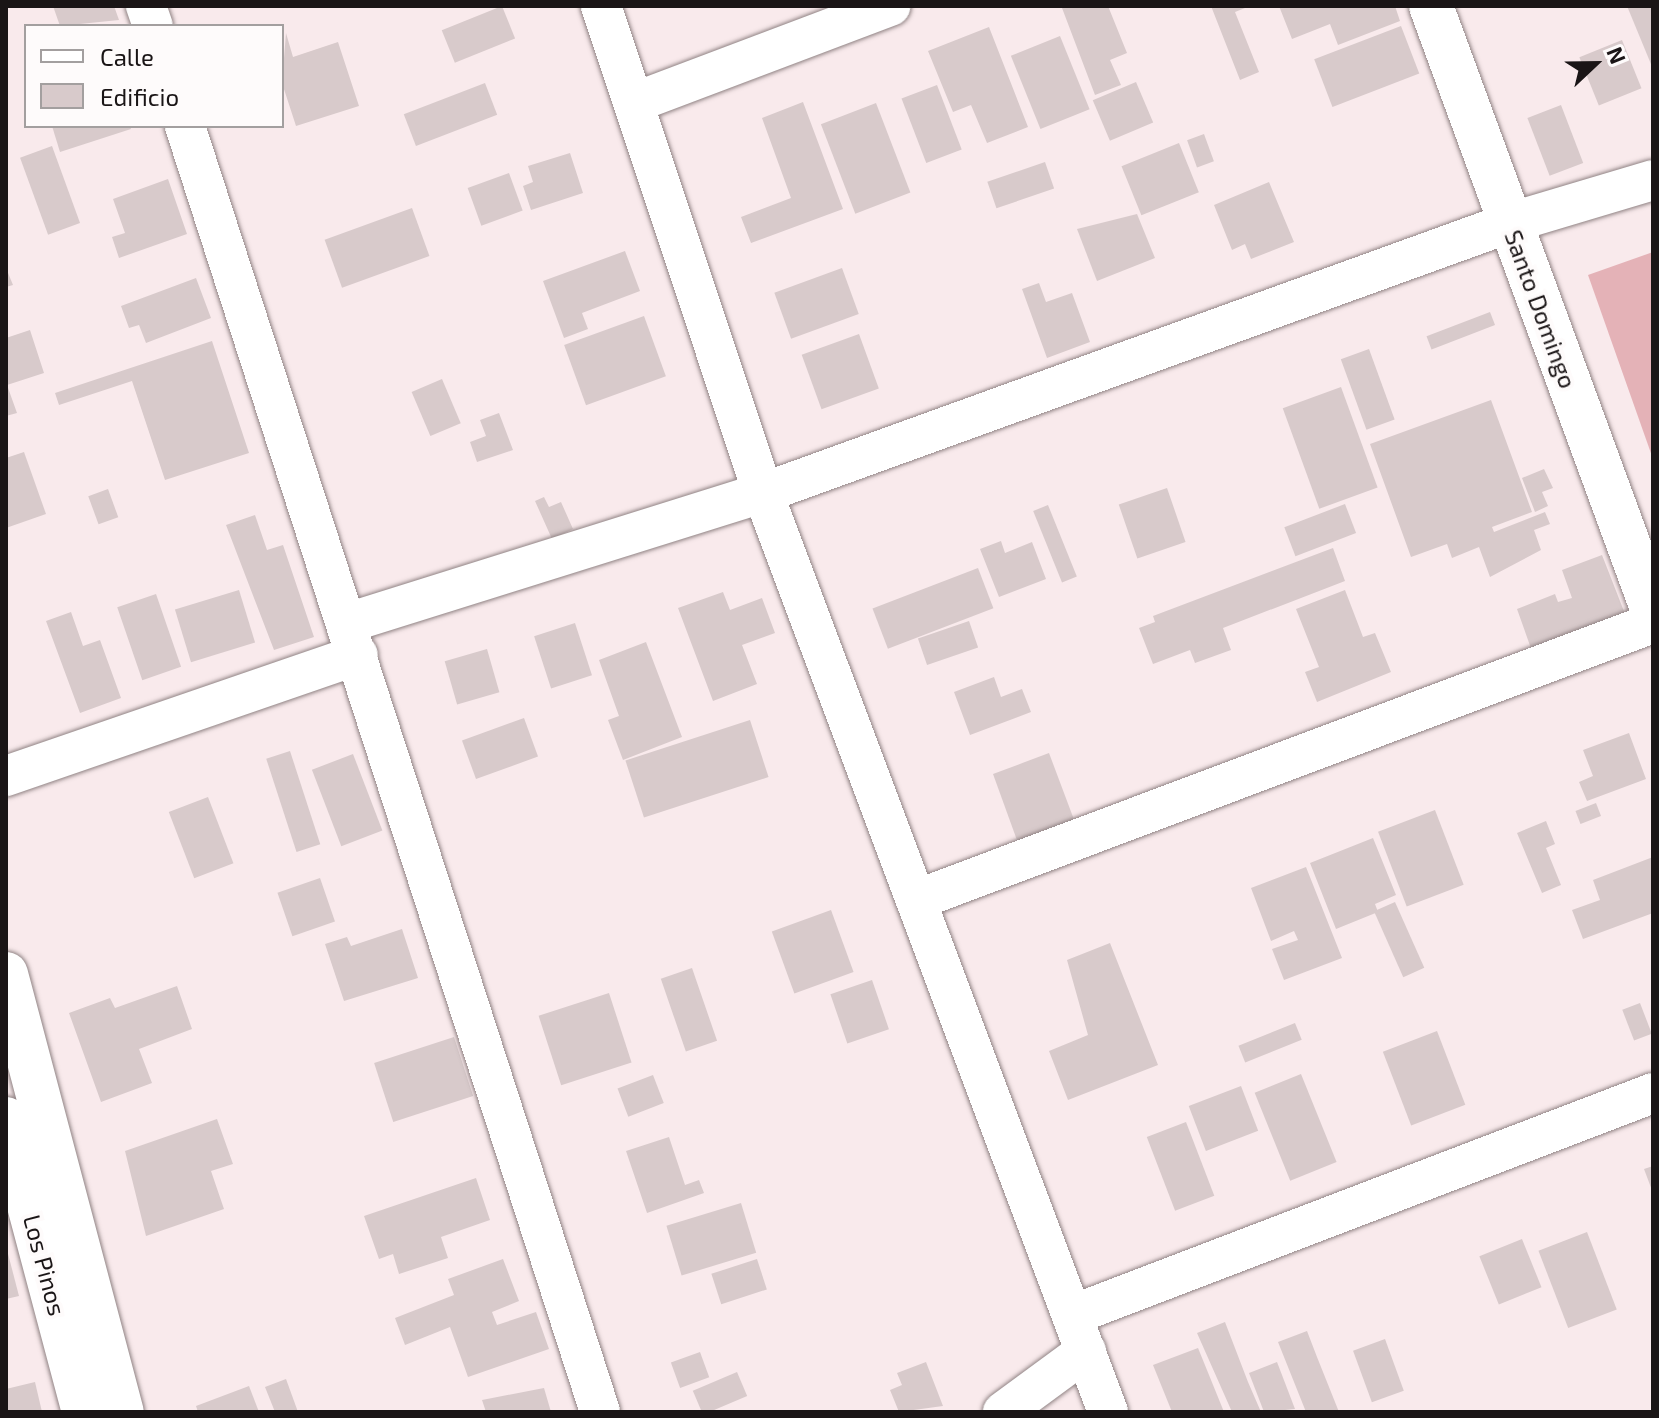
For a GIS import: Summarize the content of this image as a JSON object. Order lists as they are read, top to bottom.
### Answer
{
  "streets": {
    "street": ["Santo Domingo", "Los Pinos"]
  },
  "legend": ["Calle", "Edificio"],
  "north": "right"
}
